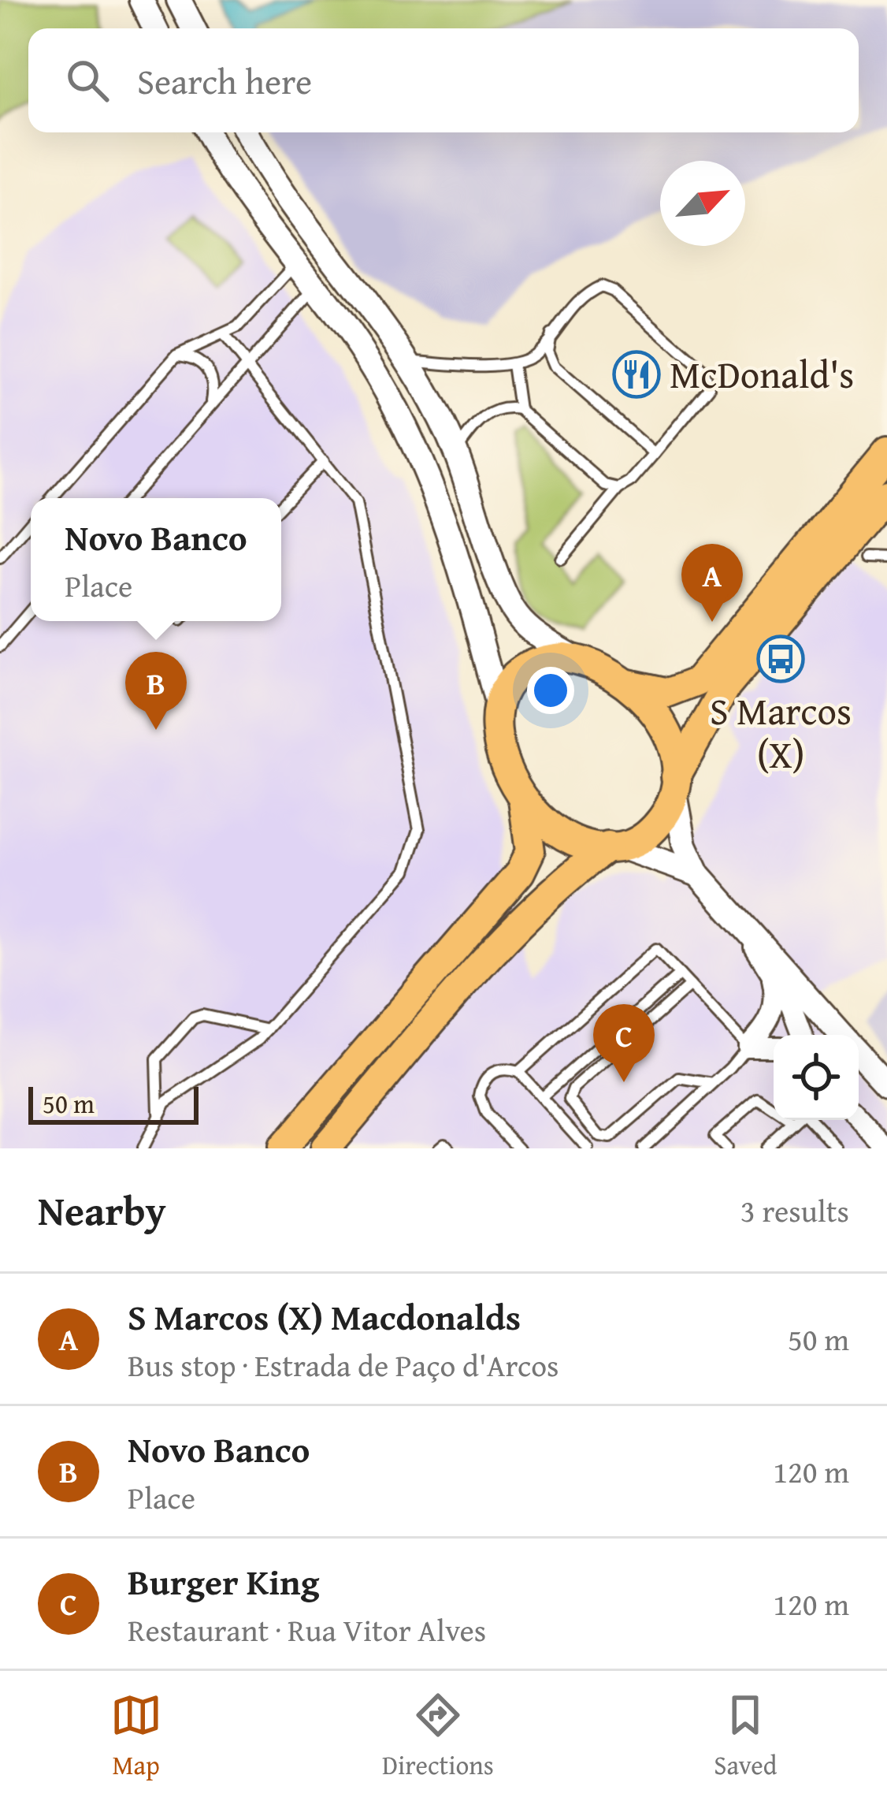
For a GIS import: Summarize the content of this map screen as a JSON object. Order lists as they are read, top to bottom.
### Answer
{
  "places": {
    "restaurant": ["McDonald's"],
    "bus stop": ["S Marcos (X)"]
  },
  "scale_bar": "50 m",
  "north": "top right",
  "page": {
    "search": "Search here",
    "popup": ["Novo Banco", "Place"],
    "pins": ["A", "B", "C"],
    "scale": "50 m",
    "heading": ["Nearby", "3 results"],
    "list": [
      {
        "mark": "A",
        "name": "S Marcos (X) Macdonalds",
        "note": "Bus stop · Estrada de Paço d'Arcos",
        "value": "50 m"
      },
      {
        "mark": "B",
        "name": "Novo Banco",
        "note": "Place",
        "value": "120 m"
      },
      {
        "mark": "C",
        "name": "Burger King",
        "note": "Restaurant · Rua Vitor Alves",
        "value": "120 m"
      }
    ],
    "nav": ["Map", "Directions", "Saved"]
  }
}
